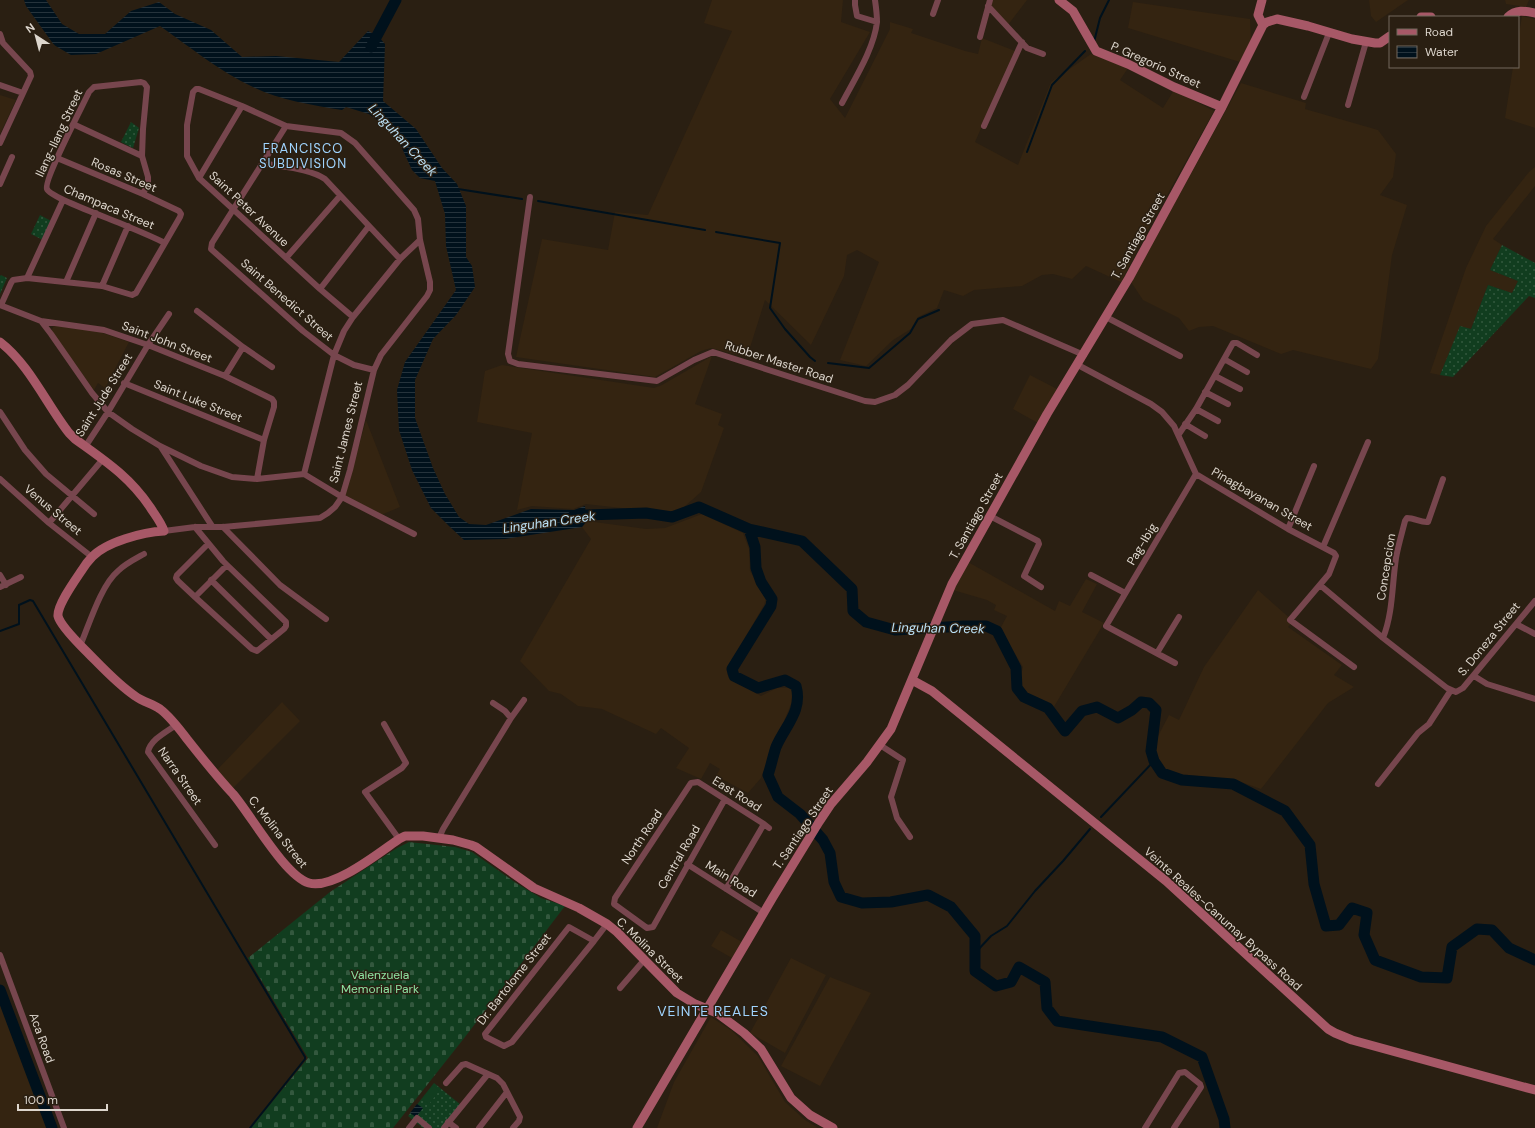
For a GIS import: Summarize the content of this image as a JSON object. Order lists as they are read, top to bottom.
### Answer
{
  "streets": {
    "street": [
      "P. Gregorio Street",
      "Ilang-Ilang Street",
      "Rosas Street",
      "Champaca Street",
      "Saint Peter Avenue",
      "T. Santiago Street",
      "Saint Benedict Street",
      "Saint John Street",
      "Rubber Master Road",
      "Saint Jude Street",
      "Saint Luke Street",
      "Saint James Street",
      "Pinagbayanan Street",
      "Venus Street",
      "Pag-Ibig",
      "Concepcion",
      "S. Doneza Street",
      "Narra Street",
      "East Road",
      "C. Molina Street",
      "North Road",
      "Central Road",
      "Main Road",
      "Veinte Reales-Canumay Bypass Road",
      "Dr. Bartolome Street",
      "Aca Road"
    ]
  },
  "crossings": [
    ["P. Gregorio Street", "T. Santiago Street"],
    ["Ilang-Ilang Street", "Rosas Street"],
    ["Ilang-Ilang Street", "Champaca Street"],
    ["Rosas Street", "Champaca Street"],
    ["Saint Peter Avenue", "Saint Benedict Street"],
    ["Saint Peter Avenue", "Saint James Street"],
    ["T. Santiago Street", "Rubber Master Road"],
    ["T. Santiago Street", "Pinagbayanan Street"],
    ["T. Santiago Street", "C. Molina Street"],
    ["T. Santiago Street", "Main Road"],
    ["T. Santiago Street", "Veinte Reales-Canumay Bypass Road"],
    ["Saint Benedict Street", "Saint James Street"],
    ["Saint John Street", "Saint Jude Street"],
    ["Saint John Street", "Saint Luke Street"],
    ["Saint Jude Street", "Saint Luke Street"],
    ["Saint James Street", "C. Molina Street"],
    ["Pinagbayanan Street", "Pag-Ibig"],
    ["Venus Street", "C. Molina Street"],
    ["Narra Street", "C. Molina Street"],
    ["East Road", "North Road"],
    ["East Road", "Central Road"],
    ["East Road", "Main Road"],
    ["C. Molina Street", "Dr. Bartolome Street"],
    ["North Road", "Central Road"],
    ["Central Road", "Main Road"]
  ],
  "districts": ["FRANCISCO SUBDIVISION", "VEINTE REALES"],
  "water": ["Linguhan Creek"],
  "parks": ["Valenzuela Memorial Park"],
  "legend": ["Road", "Water"],
  "scale_bar": "100 m",
  "north": "top left"
}
